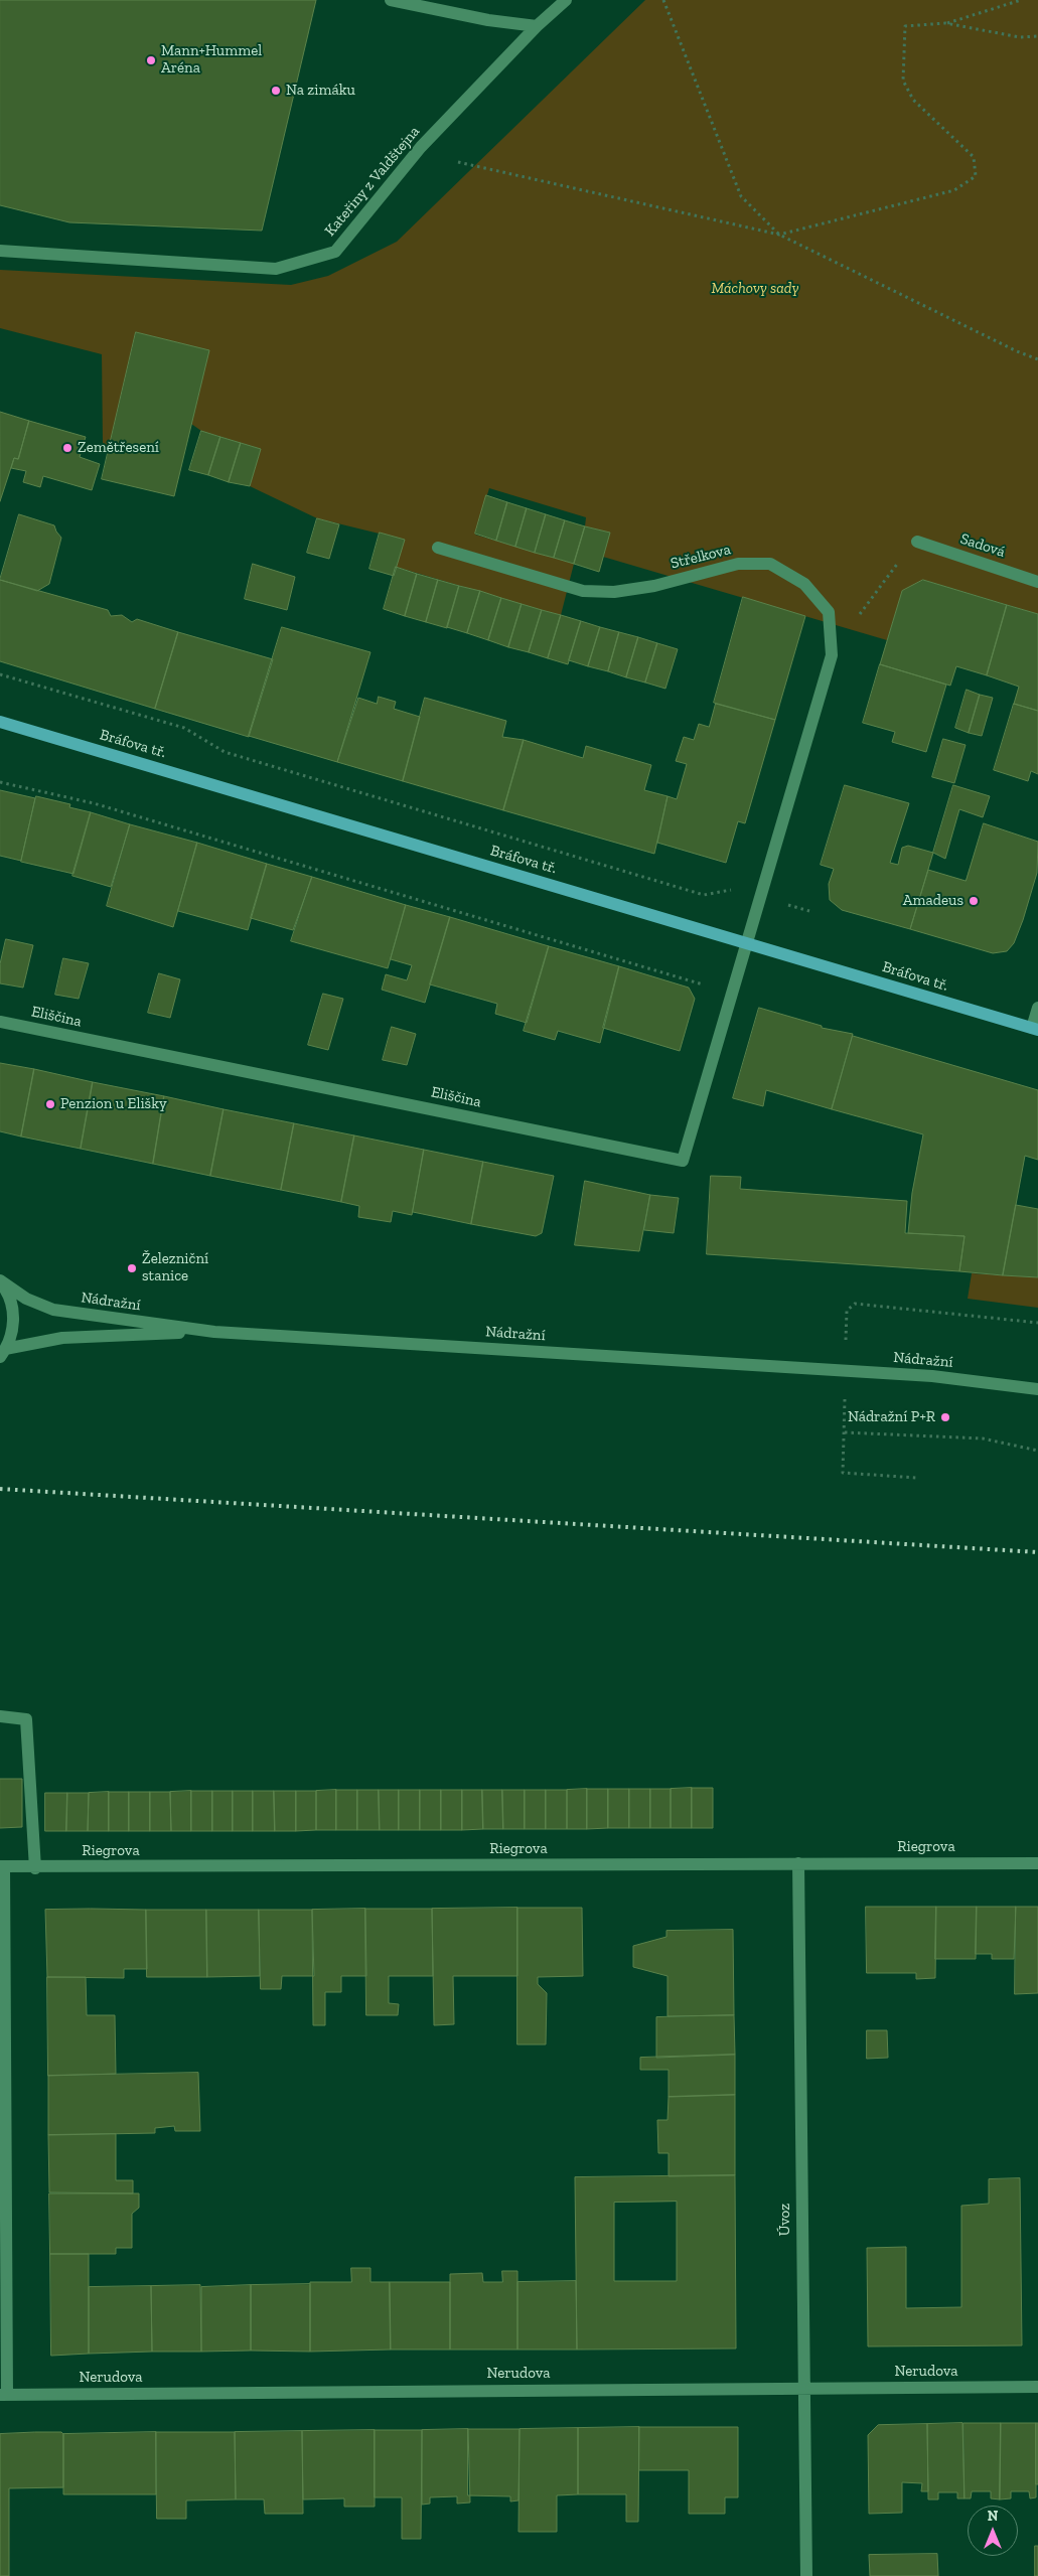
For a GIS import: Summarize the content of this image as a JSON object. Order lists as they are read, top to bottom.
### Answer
{
  "streets": {
    "main road": ["Bráfova tř."],
    "street": [
      "Kateřiny z Valdštejna",
      "Sadová",
      "Střelkova",
      "Eliščina",
      "Nádražní",
      "Riegrova",
      "Úvoz",
      "Nerudova"
    ]
  },
  "crossings": [
    ["Střelkova", "Bráfova tř."],
    ["Střelkova", "Eliščina"],
    ["Bráfova tř.", "Eliščina"],
    ["Riegrova", "Úvoz"],
    ["Úvoz", "Nerudova"]
  ],
  "parks": ["Máchovy sady"],
  "places": [
    "Mann+Hummel Aréna",
    "Na zimáku",
    "Zemětřesení",
    "Amadeus",
    "Penzion u Elišky",
    "Železniční stanice",
    "Nádražní P+R"
  ],
  "north": "top"
}
